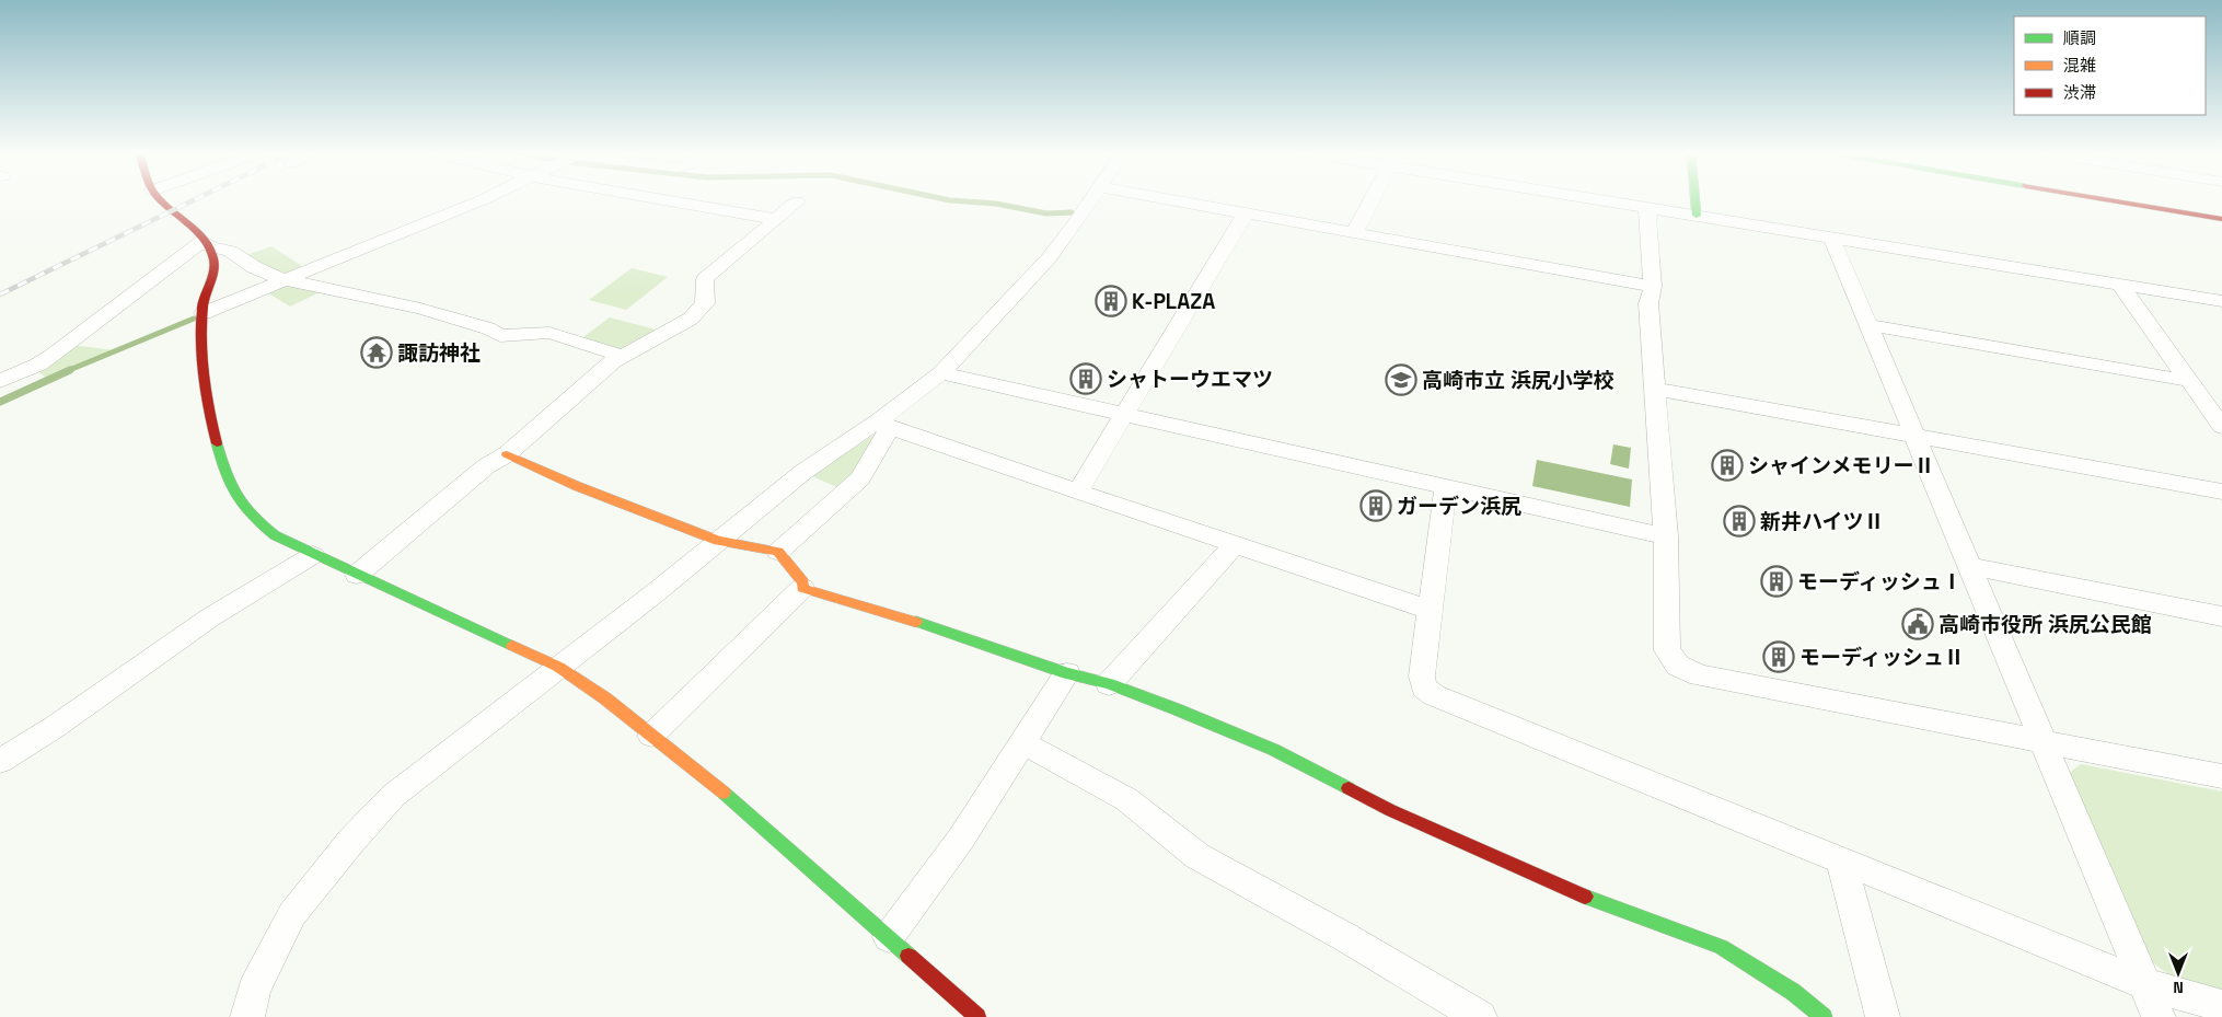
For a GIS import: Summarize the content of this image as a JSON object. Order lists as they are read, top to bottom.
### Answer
{
  "places": {
    "building": [
      "K-PLAZA",
      "シャトーウエマツ",
      "シャインメモリーⅡ",
      "ガーデン浜尻",
      "新井ハイツⅡ",
      "モーディッシュⅠ",
      "モーディッシュⅡ"
    ],
    "temple": ["諏訪神社"],
    "school or university": ["高崎市立 浜尻小学校"],
    "public building": ["高崎市役所 浜尻公民館"]
  },
  "legend": ["順調", "混雑", "渋滞"],
  "north": "bottom"
}
